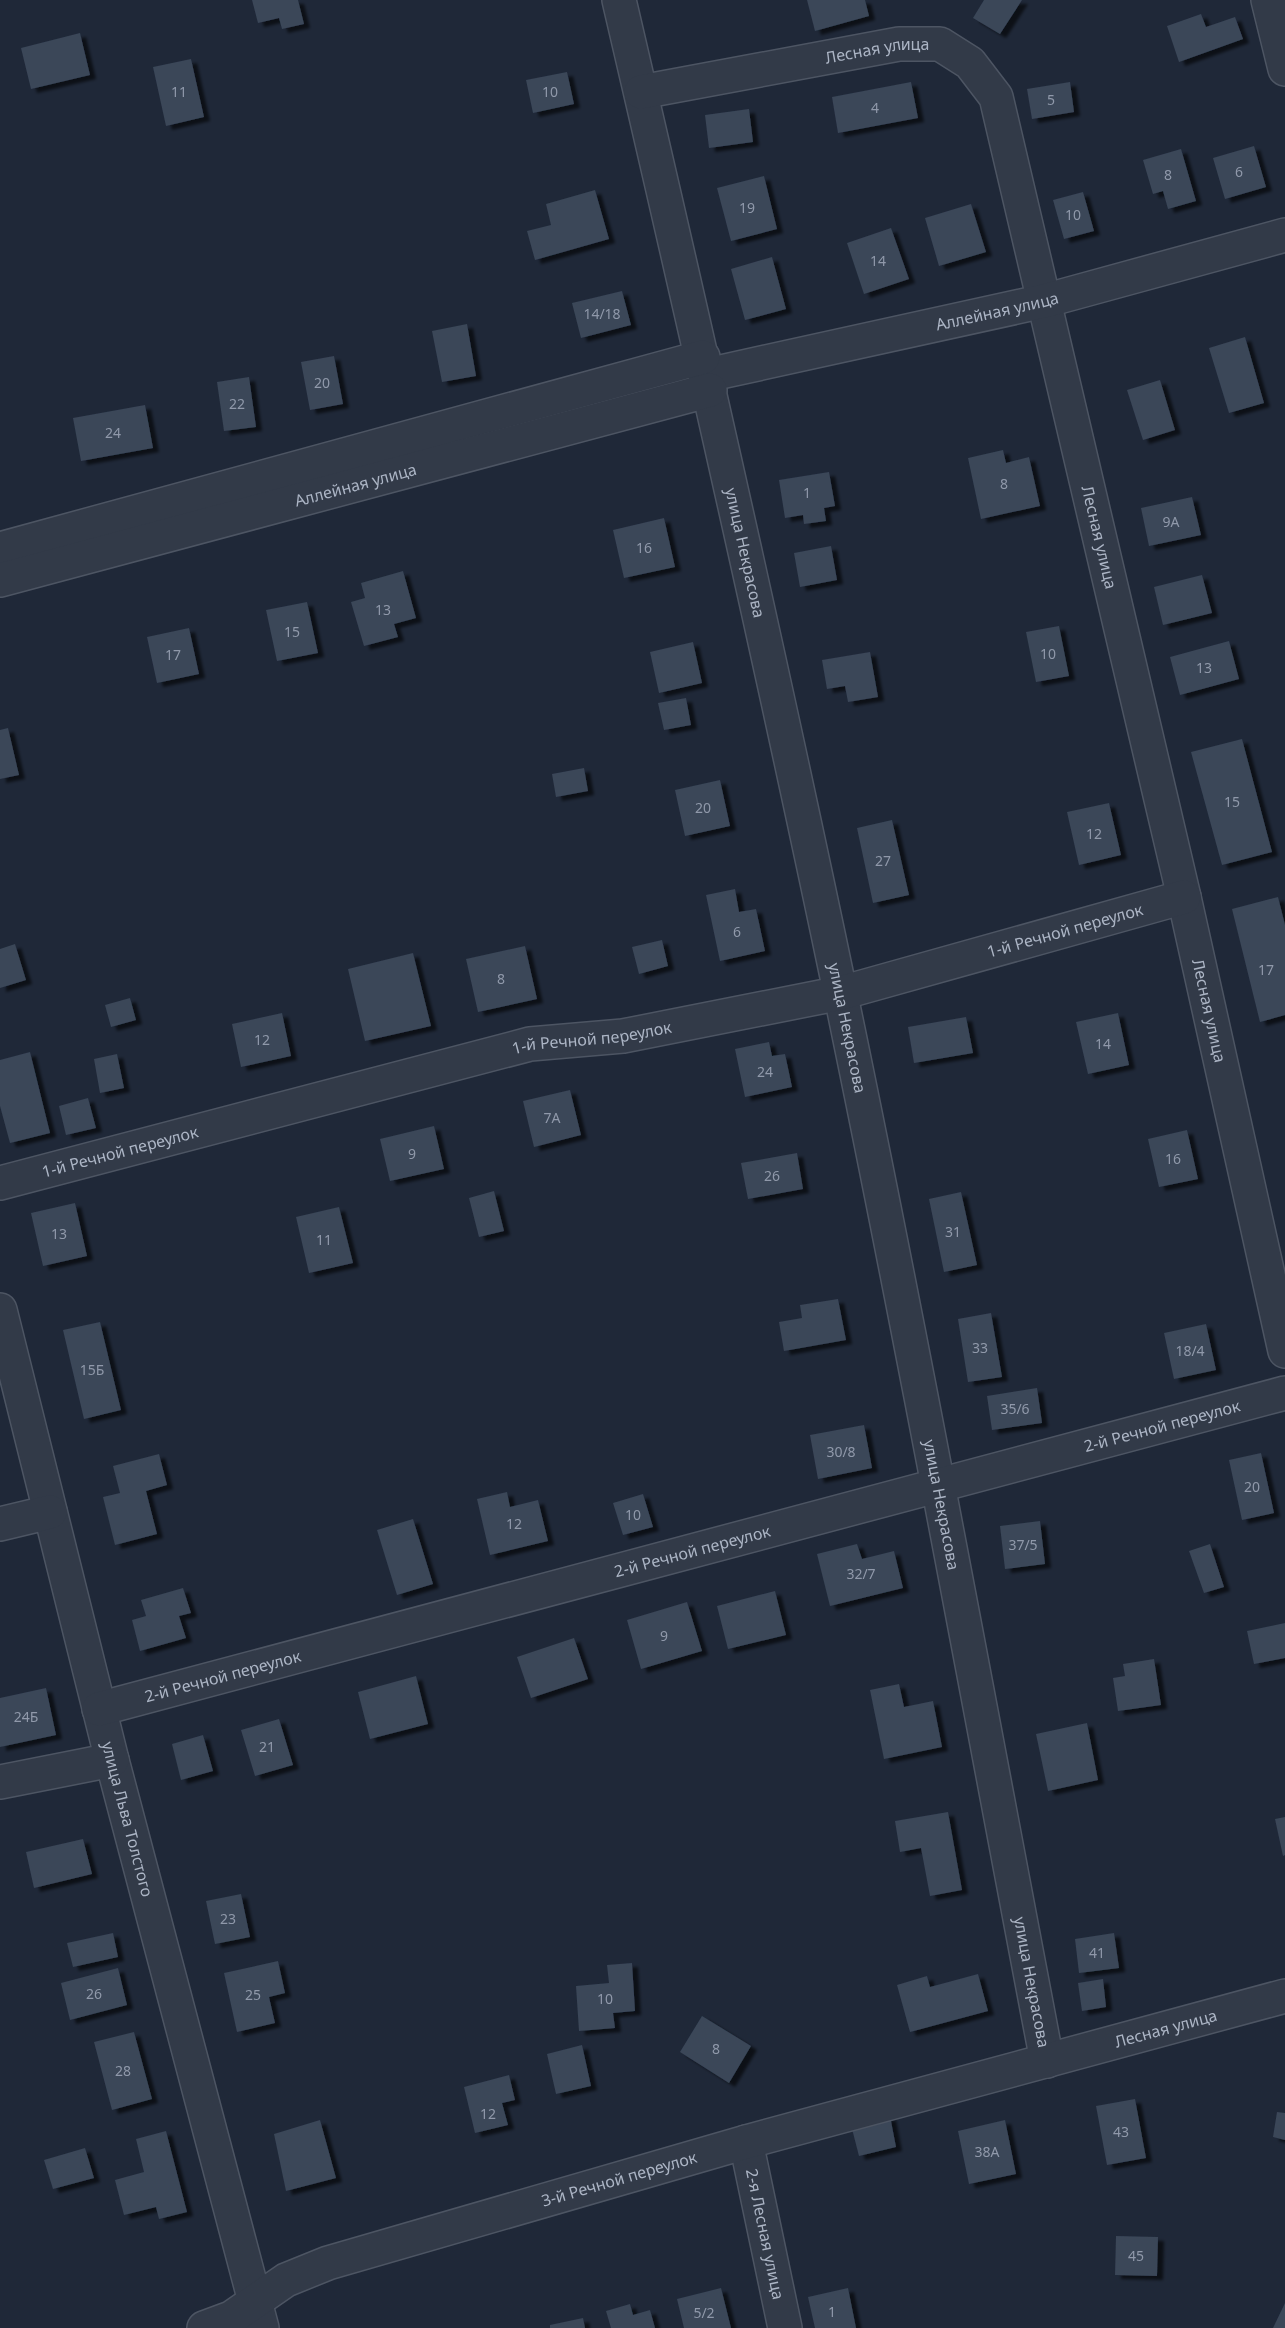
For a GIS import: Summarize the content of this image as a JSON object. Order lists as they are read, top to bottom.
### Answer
{
  "streets": {
    "street": [
      "Лесная улица",
      "Аллейная улица",
      "улица Некрасова",
      "1-й Речной переулок",
      "2-й Речной переулок",
      "улица Льва Толстого",
      "3-й Речной переулок",
      "2-я Лесная улица"
    ]
  },
  "crossings": [
    ["Лесная улица", "Аллейная улица"],
    ["Лесная улица", "улица Некрасова"],
    ["Лесная улица", "1-й Речной переулок"],
    ["Лесная улица", "3-й Речной переулок"],
    ["Аллейная улица", "улица Некрасова"],
    ["улица Некрасова", "1-й Речной переулок"],
    ["улица Некрасова", "2-й Речной переулок"],
    ["улица Некрасова", "3-й Речной переулок"],
    ["2-й Речной переулок", "улица Льва Толстого"],
    ["улица Льва Толстого", "3-й Речной переулок"],
    ["3-й Речной переулок", "2-я Лесная улица"]
  ],
  "house_numbers": [
    "11",
    "10",
    "5",
    "4",
    "6",
    "8",
    "19",
    "10",
    "14",
    "14/18",
    "20",
    "22",
    "24",
    "8",
    "1",
    "9А",
    "16",
    "13",
    "15",
    "10",
    "17",
    "13",
    "15",
    "20",
    "12",
    "27",
    "6",
    "17",
    "8",
    "12",
    "14",
    "24",
    "7А",
    "9",
    "16",
    "26",
    "31",
    "13",
    "11",
    "33",
    "18/4",
    "15Б",
    "35/6",
    "30/8",
    "20",
    "10",
    "12",
    "37/5",
    "32/7",
    "9",
    "24Б",
    "21",
    "23",
    "41",
    "26",
    "25",
    "10",
    "8",
    "28",
    "12",
    "43",
    "38А",
    "45",
    "1",
    "5/2"
  ]
}
